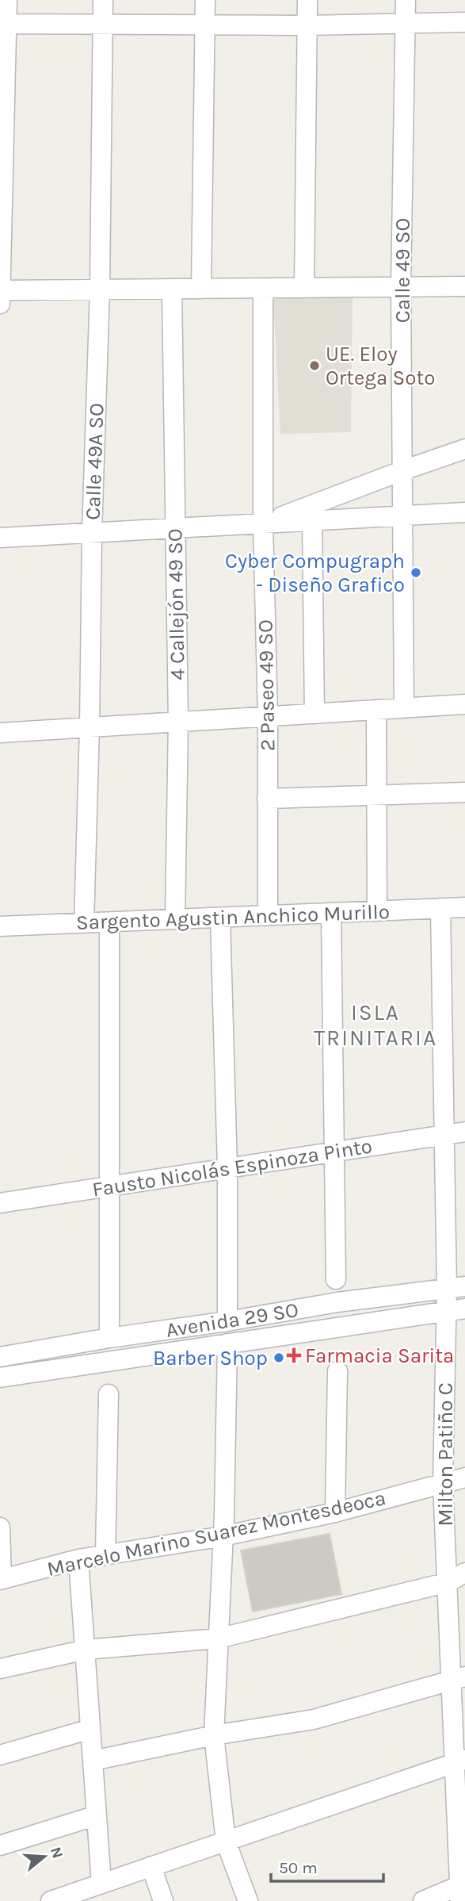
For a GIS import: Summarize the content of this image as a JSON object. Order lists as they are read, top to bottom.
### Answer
{
  "streets": {
    "street": [
      "Calle 49 SO",
      "Calle 49A SO",
      "4 Callejón 49 SO",
      "2 Paseo 49 SO",
      "Sargento Agustin Anchico Murillo",
      "Fausto Nicolás Espinoza Pinto",
      "Avenida 29 SO",
      "Milton Patiño C",
      "Marcelo Marino Suarez Montesdeoca"
    ]
  },
  "crossings": [
    ["Calle 49A SO", "Sargento Agustin Anchico Murillo"],
    ["4 Callejón 49 SO", "Sargento Agustin Anchico Murillo"],
    ["2 Paseo 49 SO", "Sargento Agustin Anchico Murillo"],
    ["Sargento Agustin Anchico Murillo", "Milton Patiño C"],
    ["Fausto Nicolás Espinoza Pinto", "Milton Patiño C"],
    ["Avenida 29 SO", "Milton Patiño C"],
    ["Milton Patiño C", "Marcelo Marino Suarez Montesdeoca"]
  ],
  "districts": ["ISLA TRINITARIA"],
  "places": {
    "other": ["UE. Eloy Ortega Soto", "Cyber Compugraph - Diseño Grafico", "Barber Shop"],
    "health": ["Farmacia Sarita"]
  },
  "scale_bar": "50 m",
  "north": "right"
}
